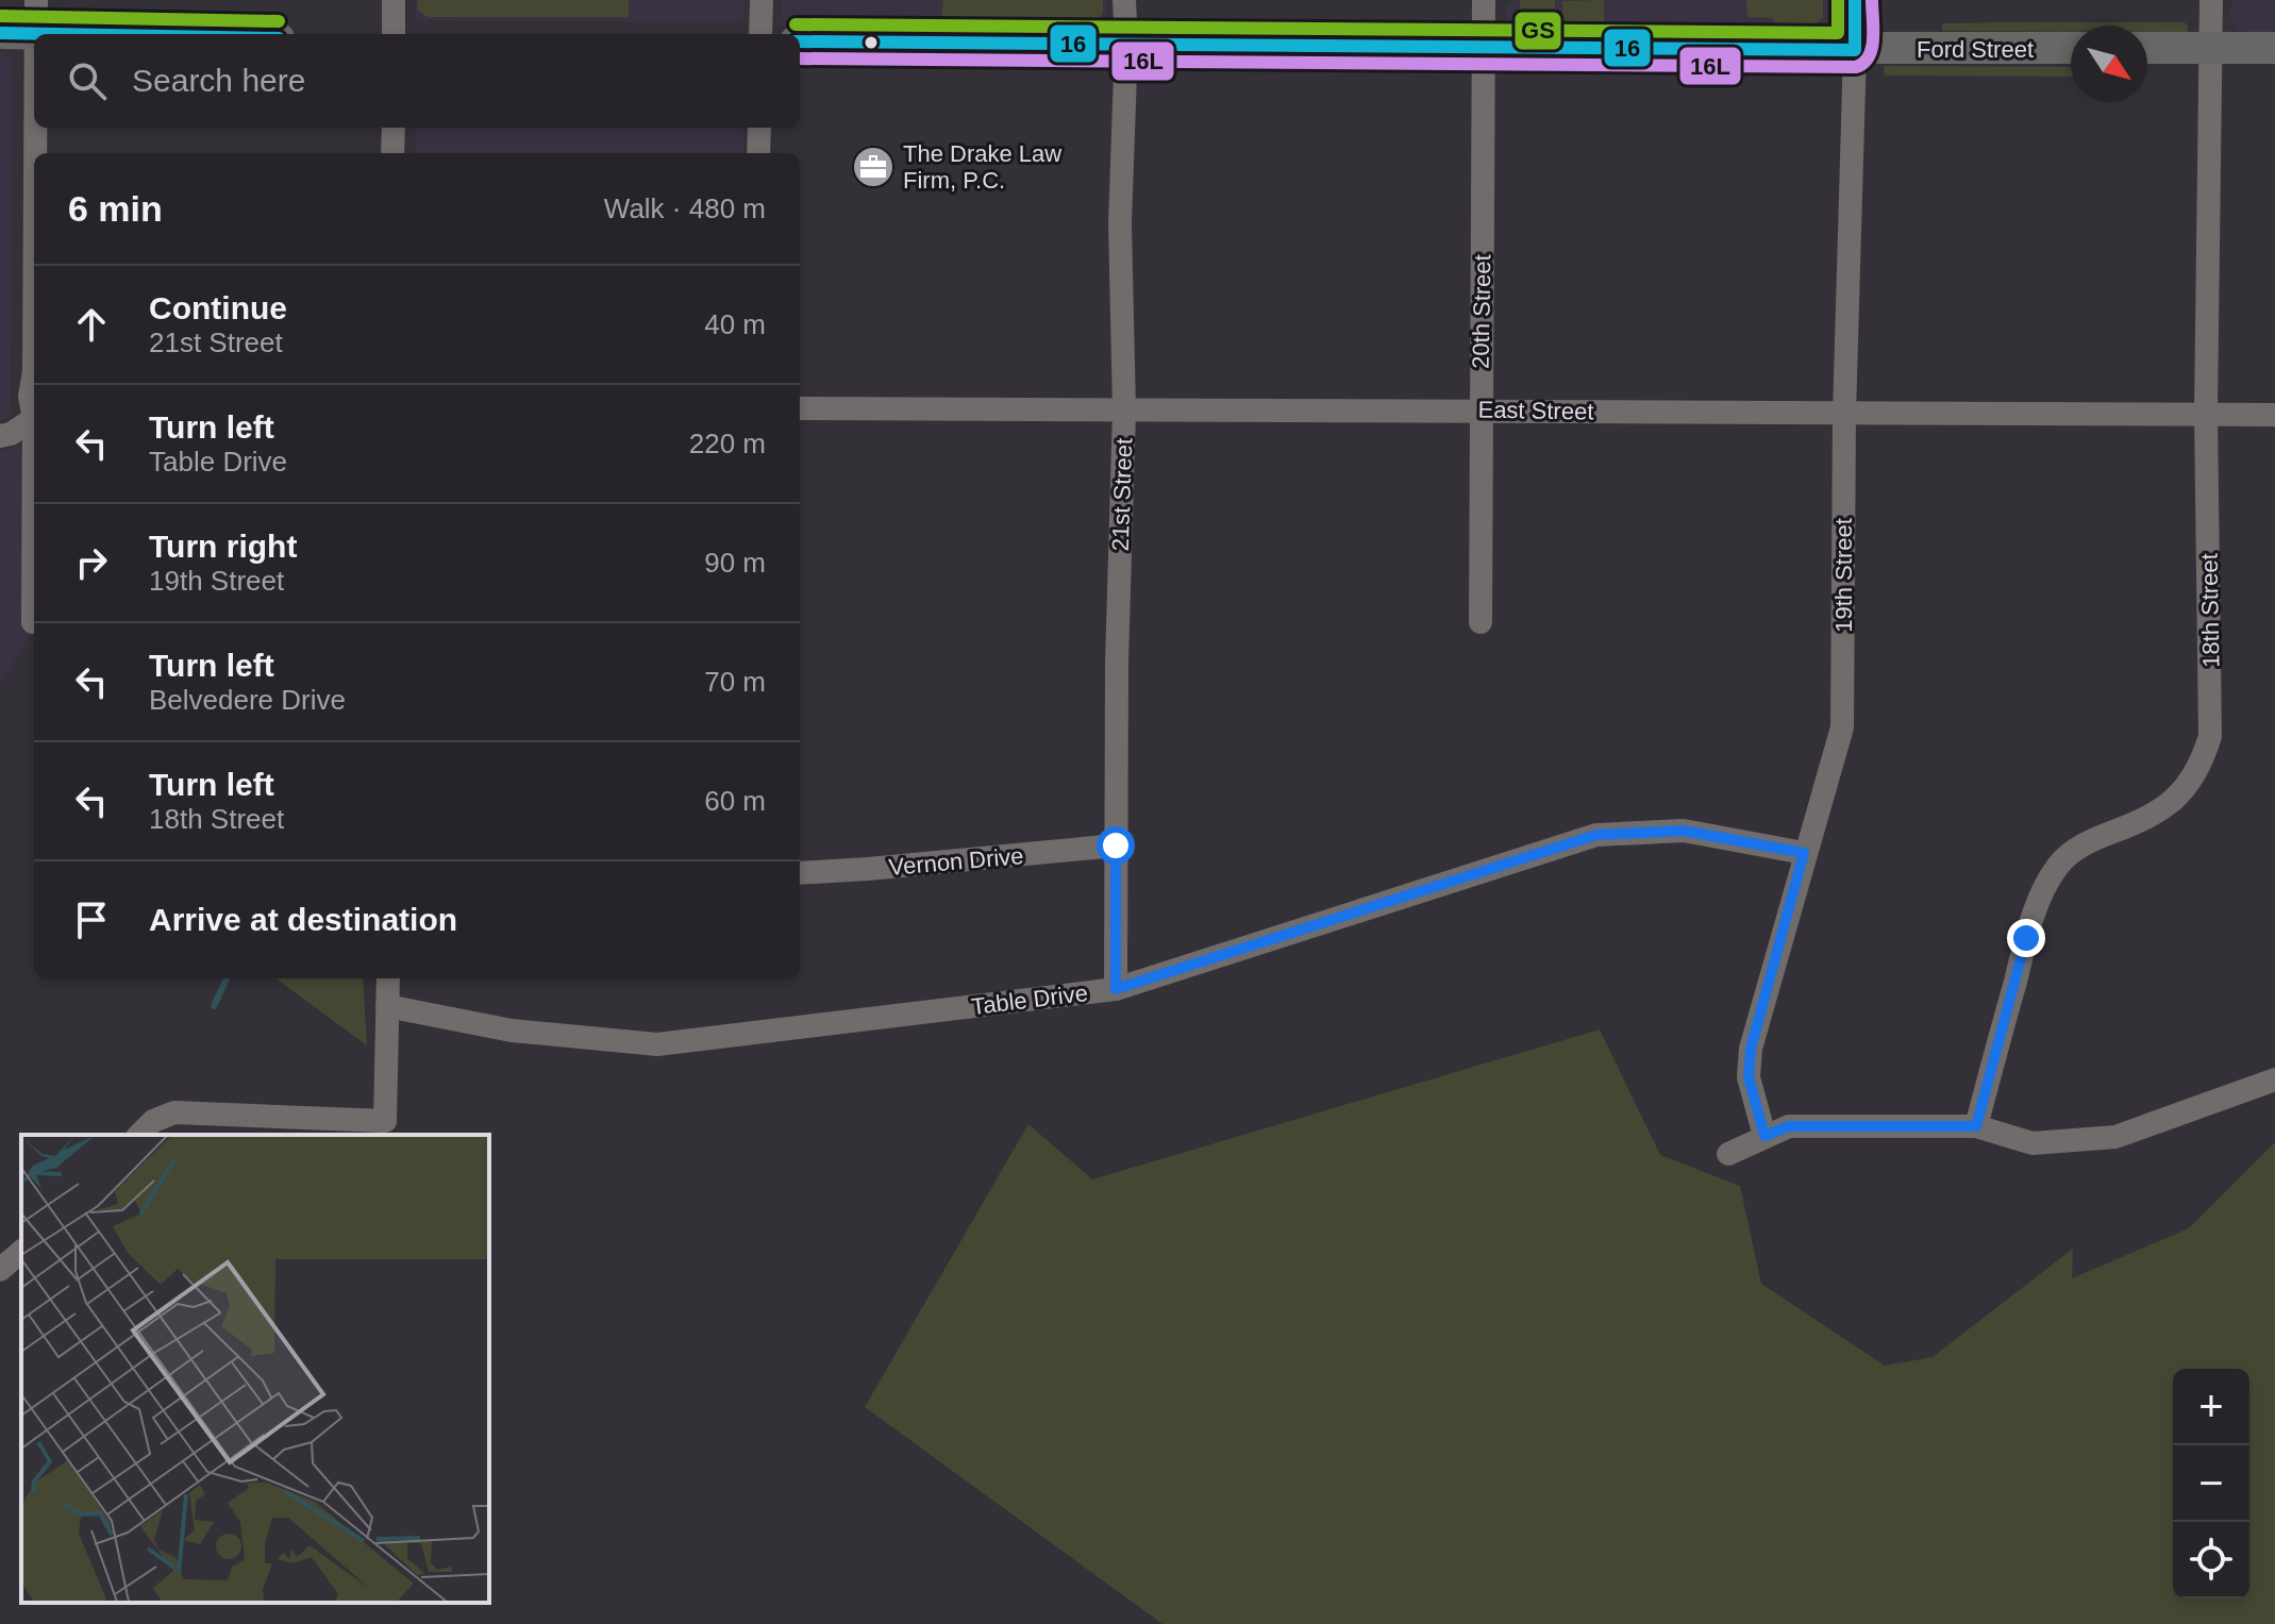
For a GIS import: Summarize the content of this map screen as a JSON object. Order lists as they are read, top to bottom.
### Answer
{
  "streets": {
    "main road": ["Ford Street", "19th Street"],
    "street": [
      "20th Street",
      "East Street",
      "21st Street",
      "18th Street",
      "Vernon Drive",
      "Table Drive"
    ]
  },
  "crossings": [
    ["Ford Street", "20th Street"],
    ["Ford Street", "21st Street"],
    ["Ford Street", "19th Street"],
    ["20th Street", "East Street"],
    ["East Street", "21st Street"],
    ["East Street", "19th Street"],
    ["East Street", "18th Street"],
    ["21st Street", "Vernon Drive"],
    ["21st Street", "Table Drive"],
    ["19th Street", "Table Drive"]
  ],
  "places": {
    "office": ["The Drake Law Firm, P.C."]
  },
  "lines": ["transit line 16", "transit line 16L", "transit line GS"],
  "north": "bottom right",
  "page": {
    "search": "Search here",
    "heading": ["6 min", "Walk · 480 m"],
    "list": [
      ["Continue", "21st Street", "40 m"],
      ["Turn left", "Table Drive", "220 m"],
      ["Turn right", "19th Street", "90 m"],
      ["Turn left", "Belvedere Drive", "70 m"],
      ["Turn left", "18th Street", "60 m"],
      "Arrive at destination"
    ],
    "map_buttons": ["+", "−"]
  }
}
